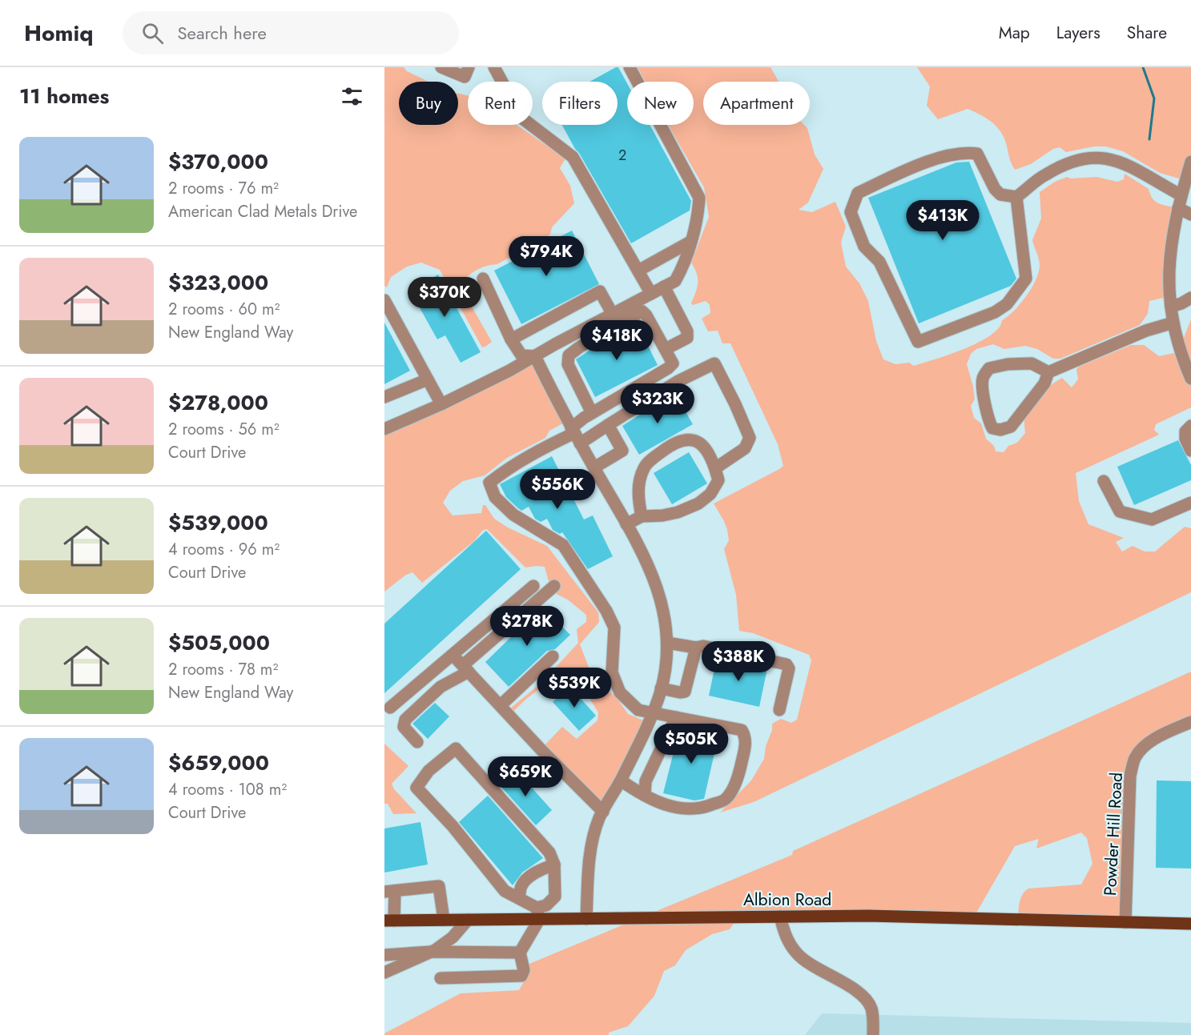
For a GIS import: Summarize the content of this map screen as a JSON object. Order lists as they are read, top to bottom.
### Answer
{
  "streets": {
    "main road": ["Albion Road"],
    "street": ["Powder Hill Road"]
  },
  "crossings": [
    ["Powder Hill Road", "Albion Road"]
  ],
  "house_numbers": ["2"],
  "page": {
    "header": "Homiq",
    "search": "Search here",
    "nav": ["Map", "Layers", "Share"],
    "heading": "11 homes",
    "chip": [
      "Buy",
      "Rent",
      "Filters",
      "New",
      "Apartment"
    ],
    "list": [
      {
        "name": "$370,000",
        "note": "2 rooms · 76 m² · American Clad Metals Drive"
      },
      {
        "name": "$323,000",
        "note": "2 rooms · 60 m² · New England Way"
      },
      {
        "name": "$278,000",
        "note": "2 rooms · 56 m² · Court Drive"
      },
      {
        "name": "$539,000",
        "note": "4 rooms · 96 m² · Court Drive"
      },
      {
        "name": "$505,000",
        "note": "2 rooms · 78 m² · New England Way"
      },
      {
        "name": "$659,000",
        "note": "4 rooms · 108 m² · Court Drive"
      }
    ],
    "price": [
      "$413K",
      "$794K",
      "$370K",
      "$418K",
      "$323K",
      "$556K",
      "$278K",
      "$388K",
      "$539K",
      "$505K",
      "$659K"
    ]
  }
}
